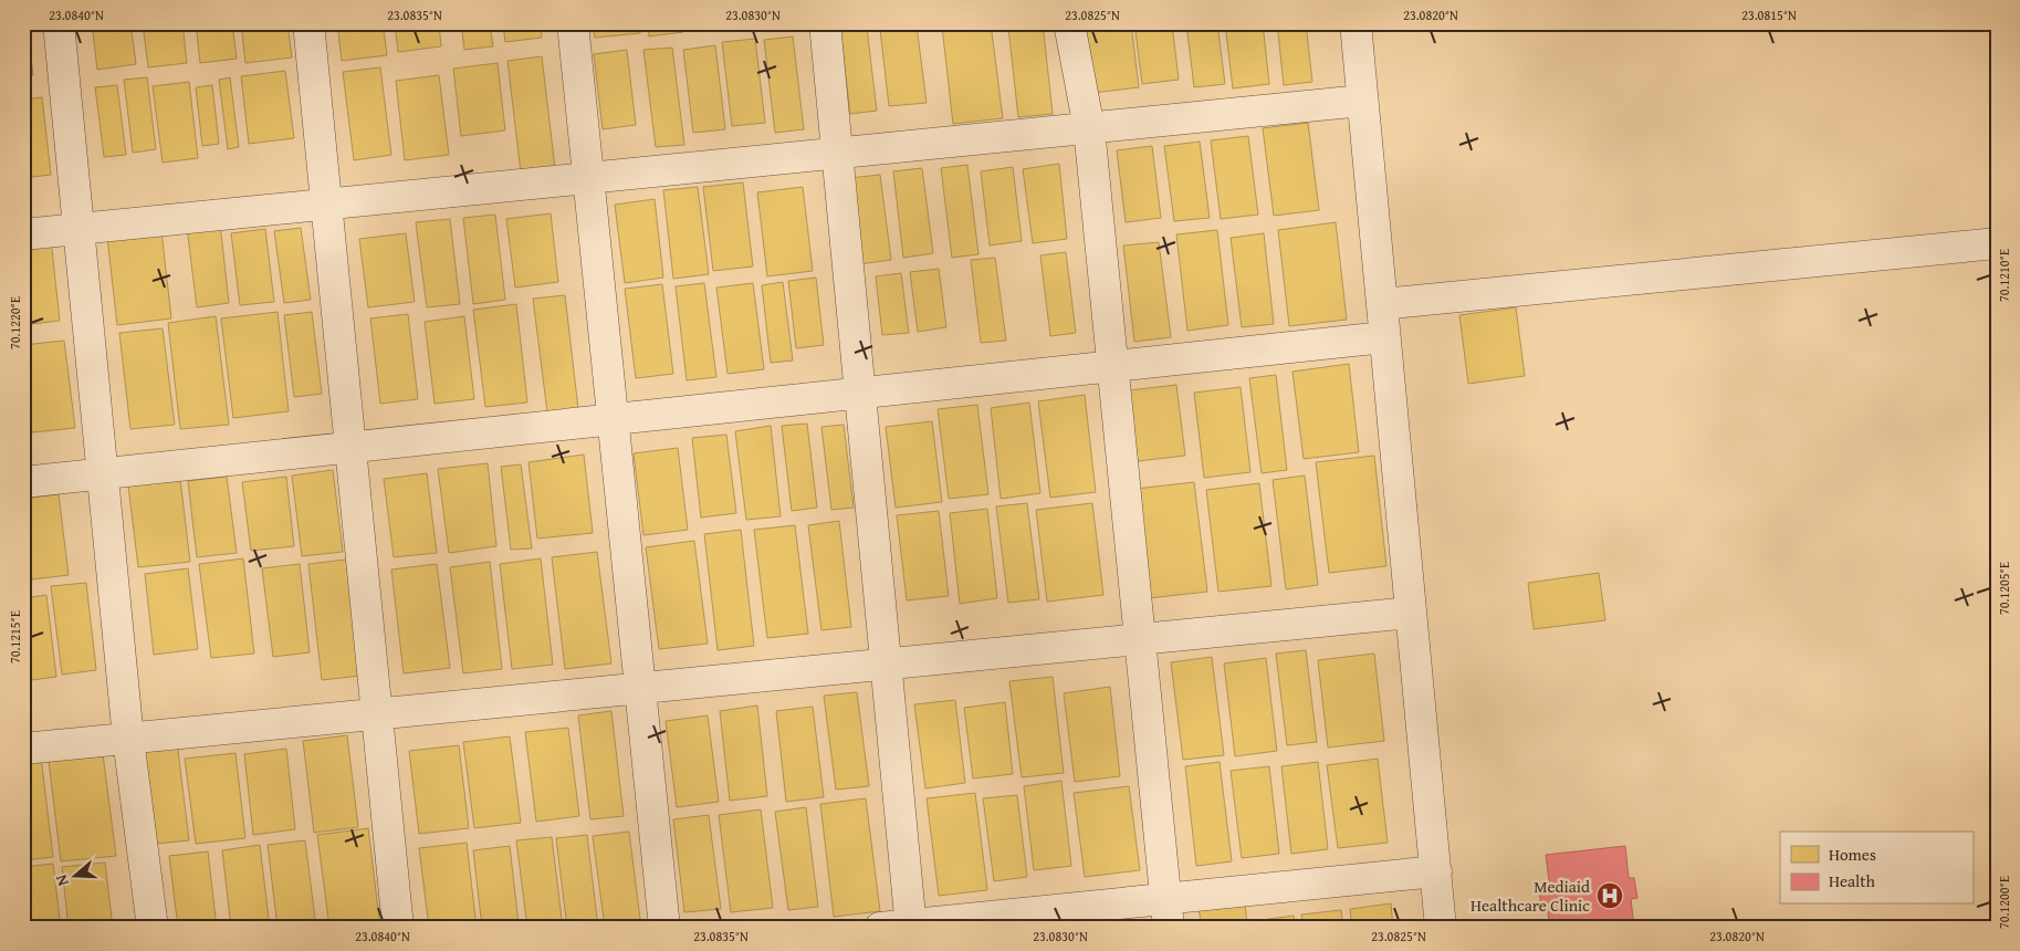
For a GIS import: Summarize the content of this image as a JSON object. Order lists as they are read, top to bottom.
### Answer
{
  "places": {
    "hospital": ["Mediaid Healthcare Clinic"]
  },
  "legend": ["Homes", "Health"],
  "north": "left",
  "coordinates": [
    "23.0840°N",
    "23.0835°N",
    "23.0830°N",
    "23.0825°N",
    "23.0820°N",
    "23.0815°N",
    "70.1210°E",
    "70.1220°E",
    "70.1205°E",
    "70.1215°E",
    "70.1200°E"
  ]
}
